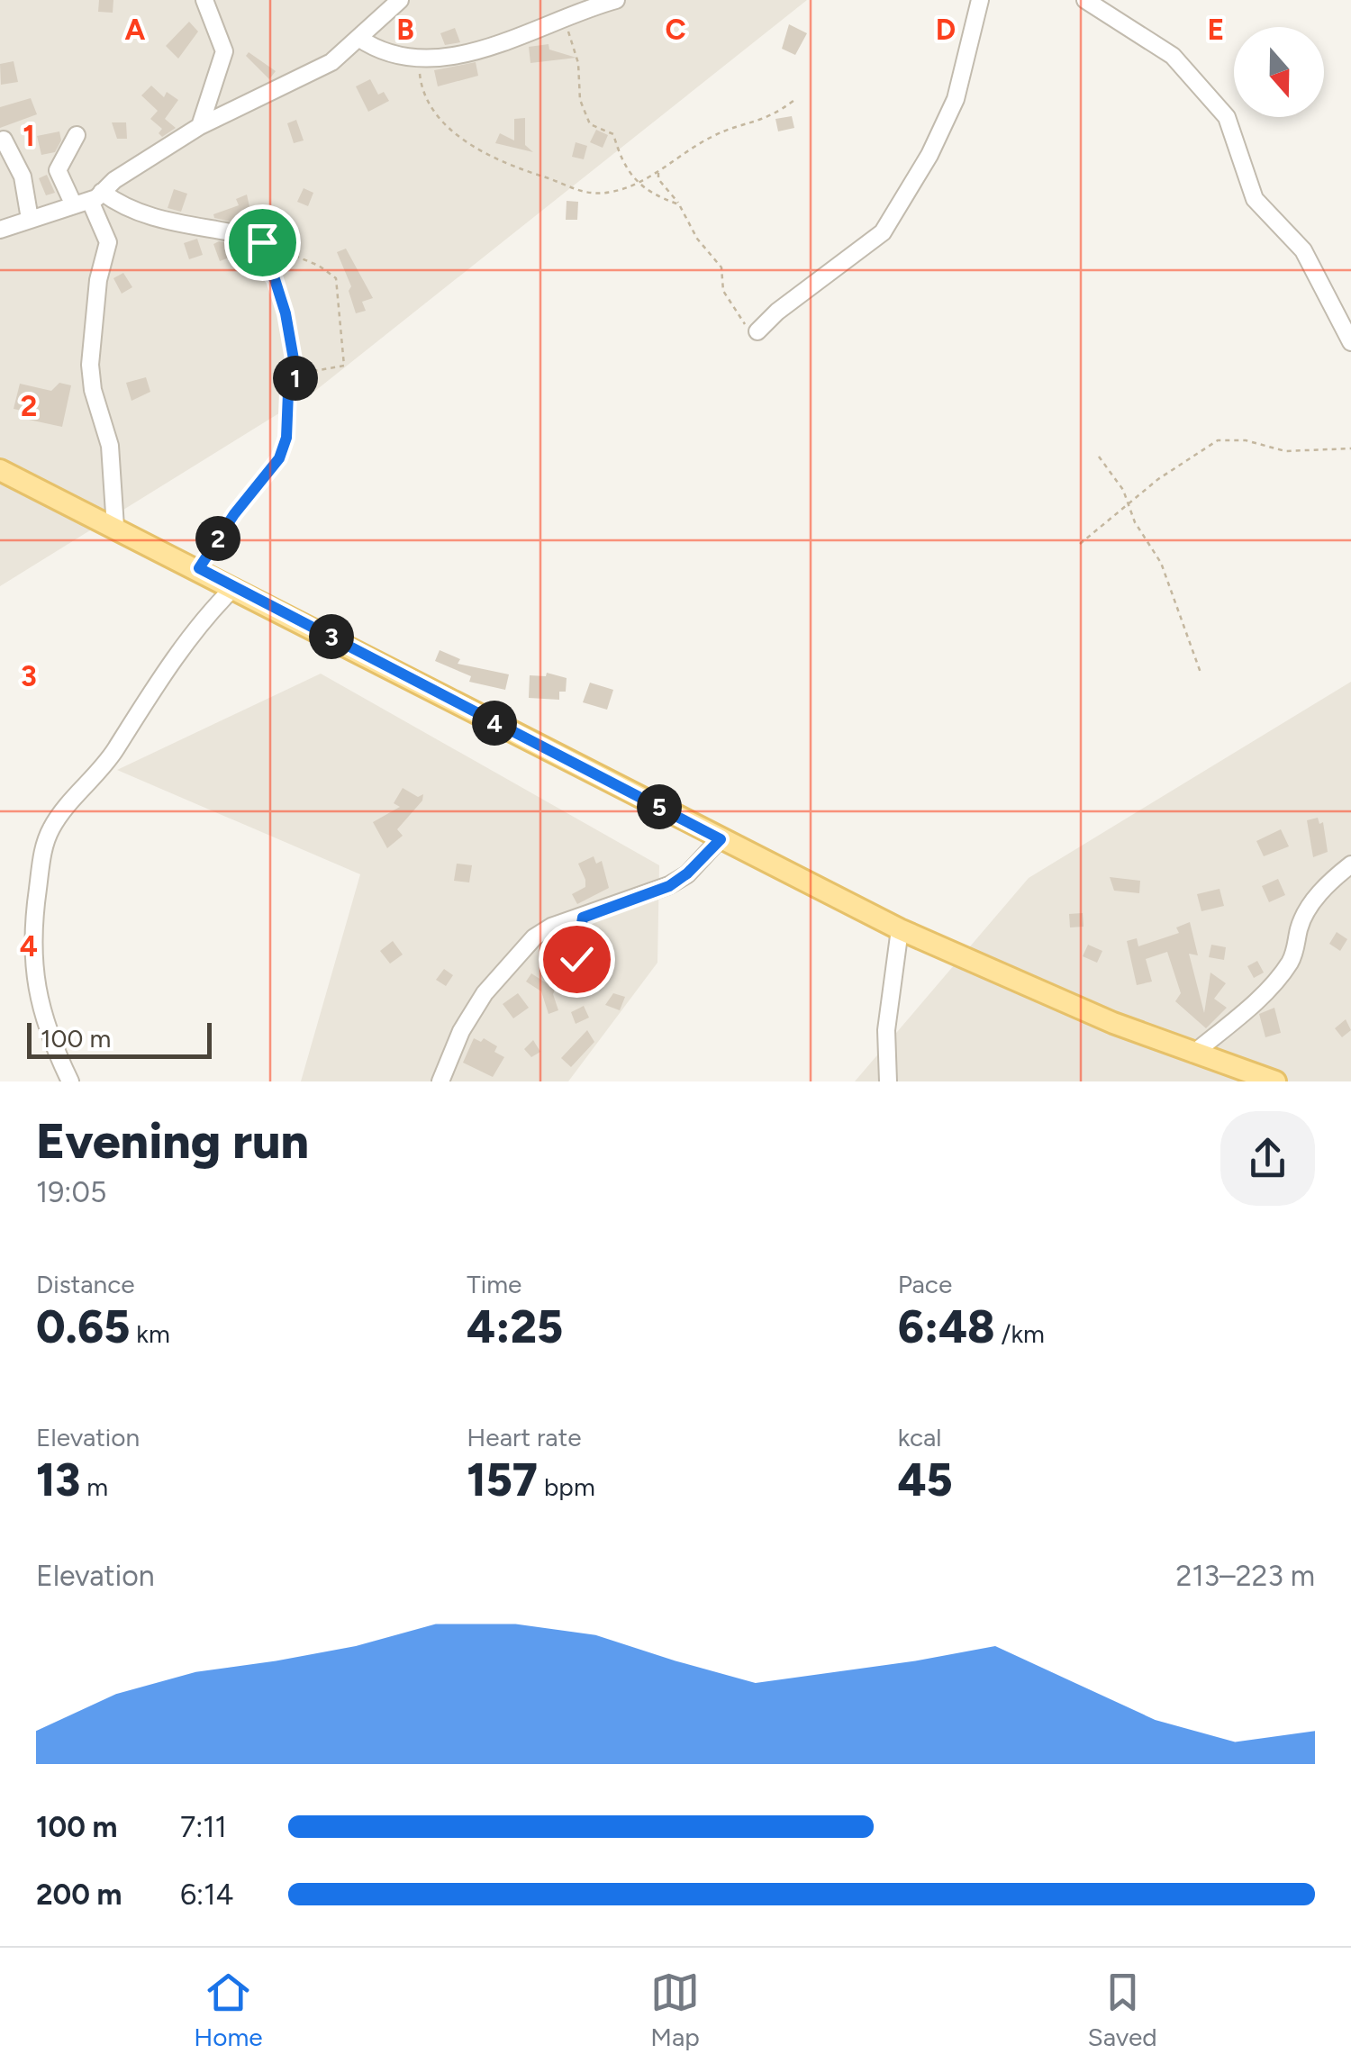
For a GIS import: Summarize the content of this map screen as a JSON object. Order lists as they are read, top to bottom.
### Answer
{
  "scale_bar": "100 m",
  "north": "bottom",
  "page": {
    "pins": [
      "1",
      "2",
      "3",
      "4",
      "5"
    ],
    "scale": "100 m",
    "heading": ["Evening run", "19:05"],
    "stats": [
      ["Distance", "0.65 km"],
      ["Time", "4:25"],
      ["Pace", "6:48 /km"],
      ["Elevation", "13 m"],
      ["Heart rate", "157 bpm"],
      ["kcal", "45"]
    ],
    "chart": ["Elevation", "213–223 m"],
    "list": [
      {
        "name": "100 m",
        "note": "7:11"
      },
      {
        "name": "200 m",
        "note": "6:14"
      }
    ],
    "tabs": ["Home", "Map", "Saved"]
  },
  "grid": {
    "columns": [
      "A",
      "B",
      "C",
      "D",
      "E"
    ],
    "rows": [
      "1",
      "2",
      "3",
      "4"
    ]
  }
}
